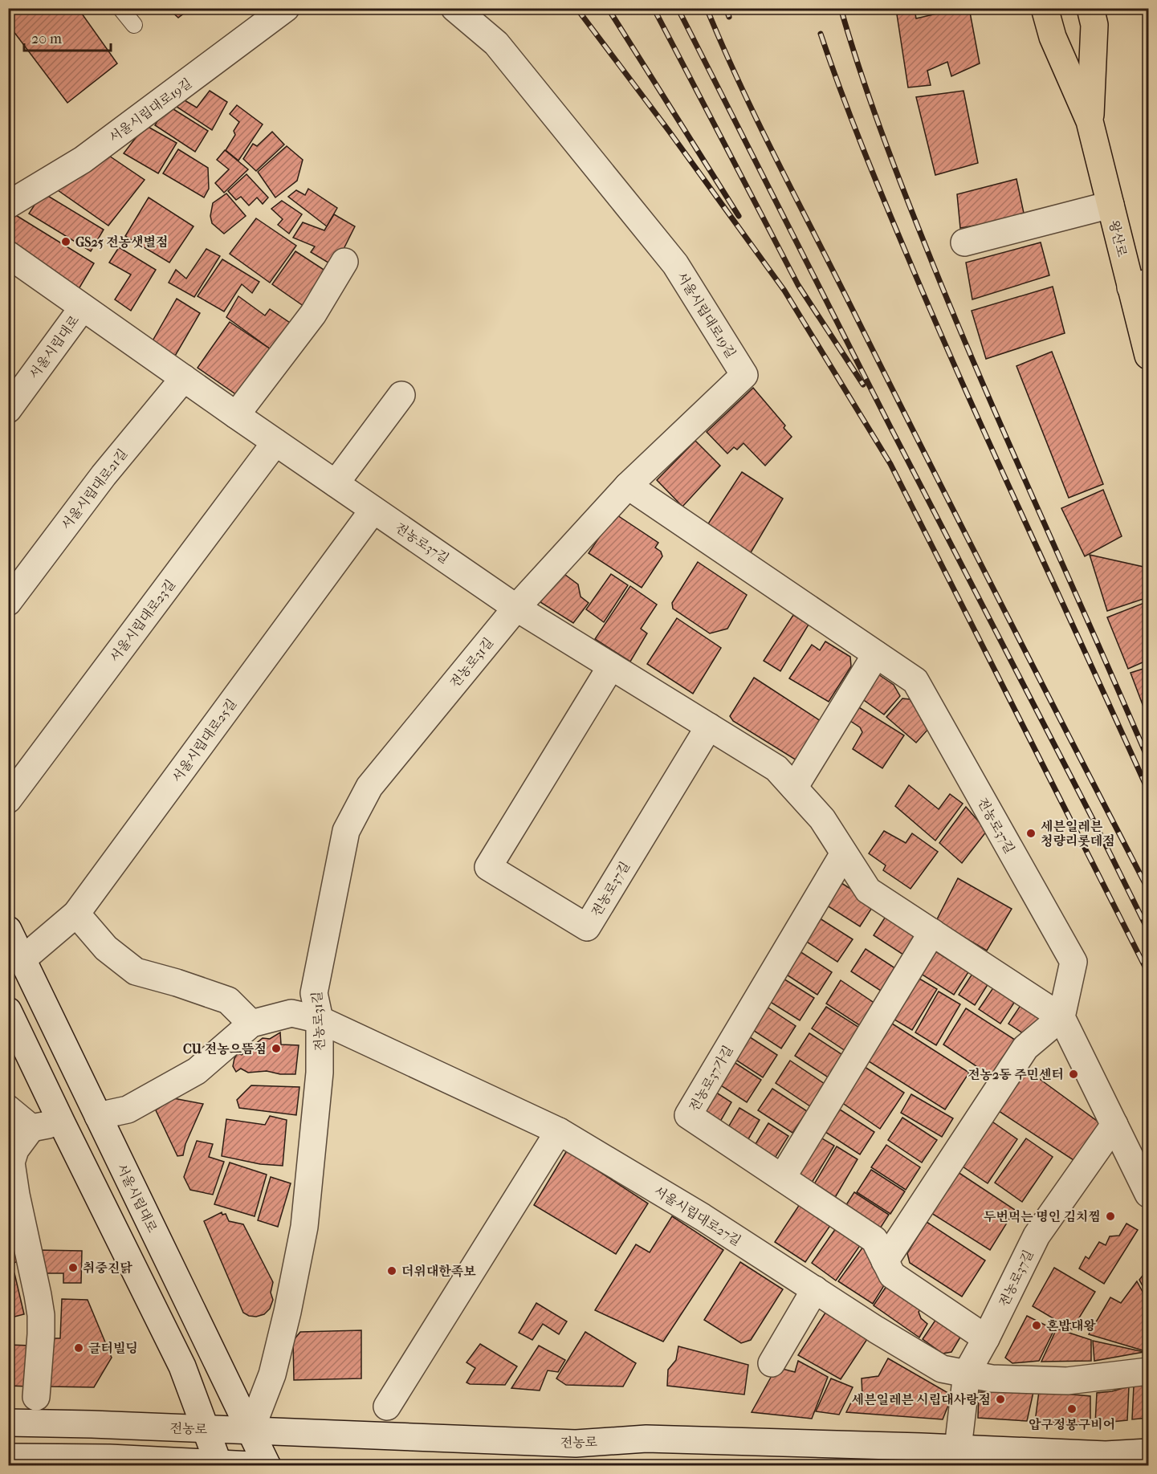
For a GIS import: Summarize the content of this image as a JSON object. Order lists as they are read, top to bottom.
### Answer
{
  "streets": {
    "main road": ["왕산로"],
    "street": [
      "서울시립대로19길",
      "서울시립대로",
      "서울시립대로21길",
      "전농로37길",
      "서울시립대로23길",
      "전농로31길",
      "서울시립대로25길",
      "전농로37가길",
      "서울시립대로27길",
      "전농로"
    ]
  },
  "crossings": [
    ["서울시립대로19길", "전농로37길"],
    ["서울시립대로19길", "전농로31길"],
    ["서울시립대로", "전농로37길"],
    ["서울시립대로", "전농로31길"],
    ["서울시립대로", "서울시립대로25길"],
    ["서울시립대로", "서울시립대로27길"],
    ["서울시립대로", "전농로"],
    ["서울시립대로21길", "전농로37길"],
    ["전농로37길", "서울시립대로23길"],
    ["전농로37길", "전농로31길"],
    ["전농로37길", "서울시립대로25길"],
    ["전농로37길", "전농로37가길"],
    ["전농로37길", "서울시립대로27길"],
    ["전농로37길", "전농로"],
    ["전농로31길", "서울시립대로27길"],
    ["전농로31길", "전농로"]
  ],
  "places": [
    "GS25 전농샛별점",
    "세븐일레븐 청량리롯데점",
    "CU 전농으뜸점",
    "전농2동 주민센터",
    "두번먹는 명인 김치찜",
    "취중진닭",
    "더위대한족보",
    "혼밥대왕",
    "글터빌딩",
    "세븐일레븐 시립대사랑점",
    "압구정봉구비어"
  ],
  "scale_bar": "20 m"
}
